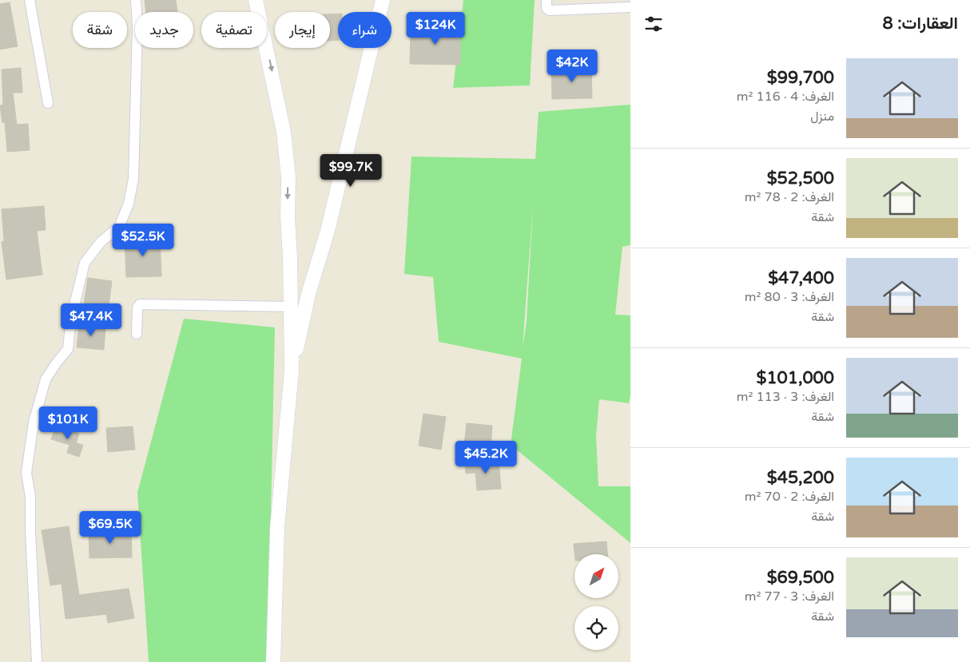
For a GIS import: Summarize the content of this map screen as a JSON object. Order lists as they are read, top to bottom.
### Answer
{
  "north": "top right",
  "page": {
    "heading": "العقارات: 8",
    "price": [
      "$124K",
      "$42K",
      "$99.7K",
      "$52.5K",
      "$47.4K",
      "$101K",
      "$45.2K",
      "$69.5K"
    ],
    "chip": [
      "شراء",
      "إيجار",
      "تصفية",
      "جديد",
      "شقة"
    ],
    "list": [
      {
        "name": "$99,700",
        "note": "الغرف: 4 · 116 m² · منزل"
      },
      {
        "name": "$52,500",
        "note": "الغرف: 2 · 78 m² · شقة"
      },
      {
        "name": "$47,400",
        "note": "الغرف: 3 · 80 m² · شقة"
      },
      {
        "name": "$101,000",
        "note": "الغرف: 3 · 113 m² · شقة"
      },
      {
        "name": "$45,200",
        "note": "الغرف: 2 · 70 m² · شقة"
      },
      {
        "name": "$69,500",
        "note": "الغرف: 3 · 77 m² · شقة"
      }
    ]
  }
}
